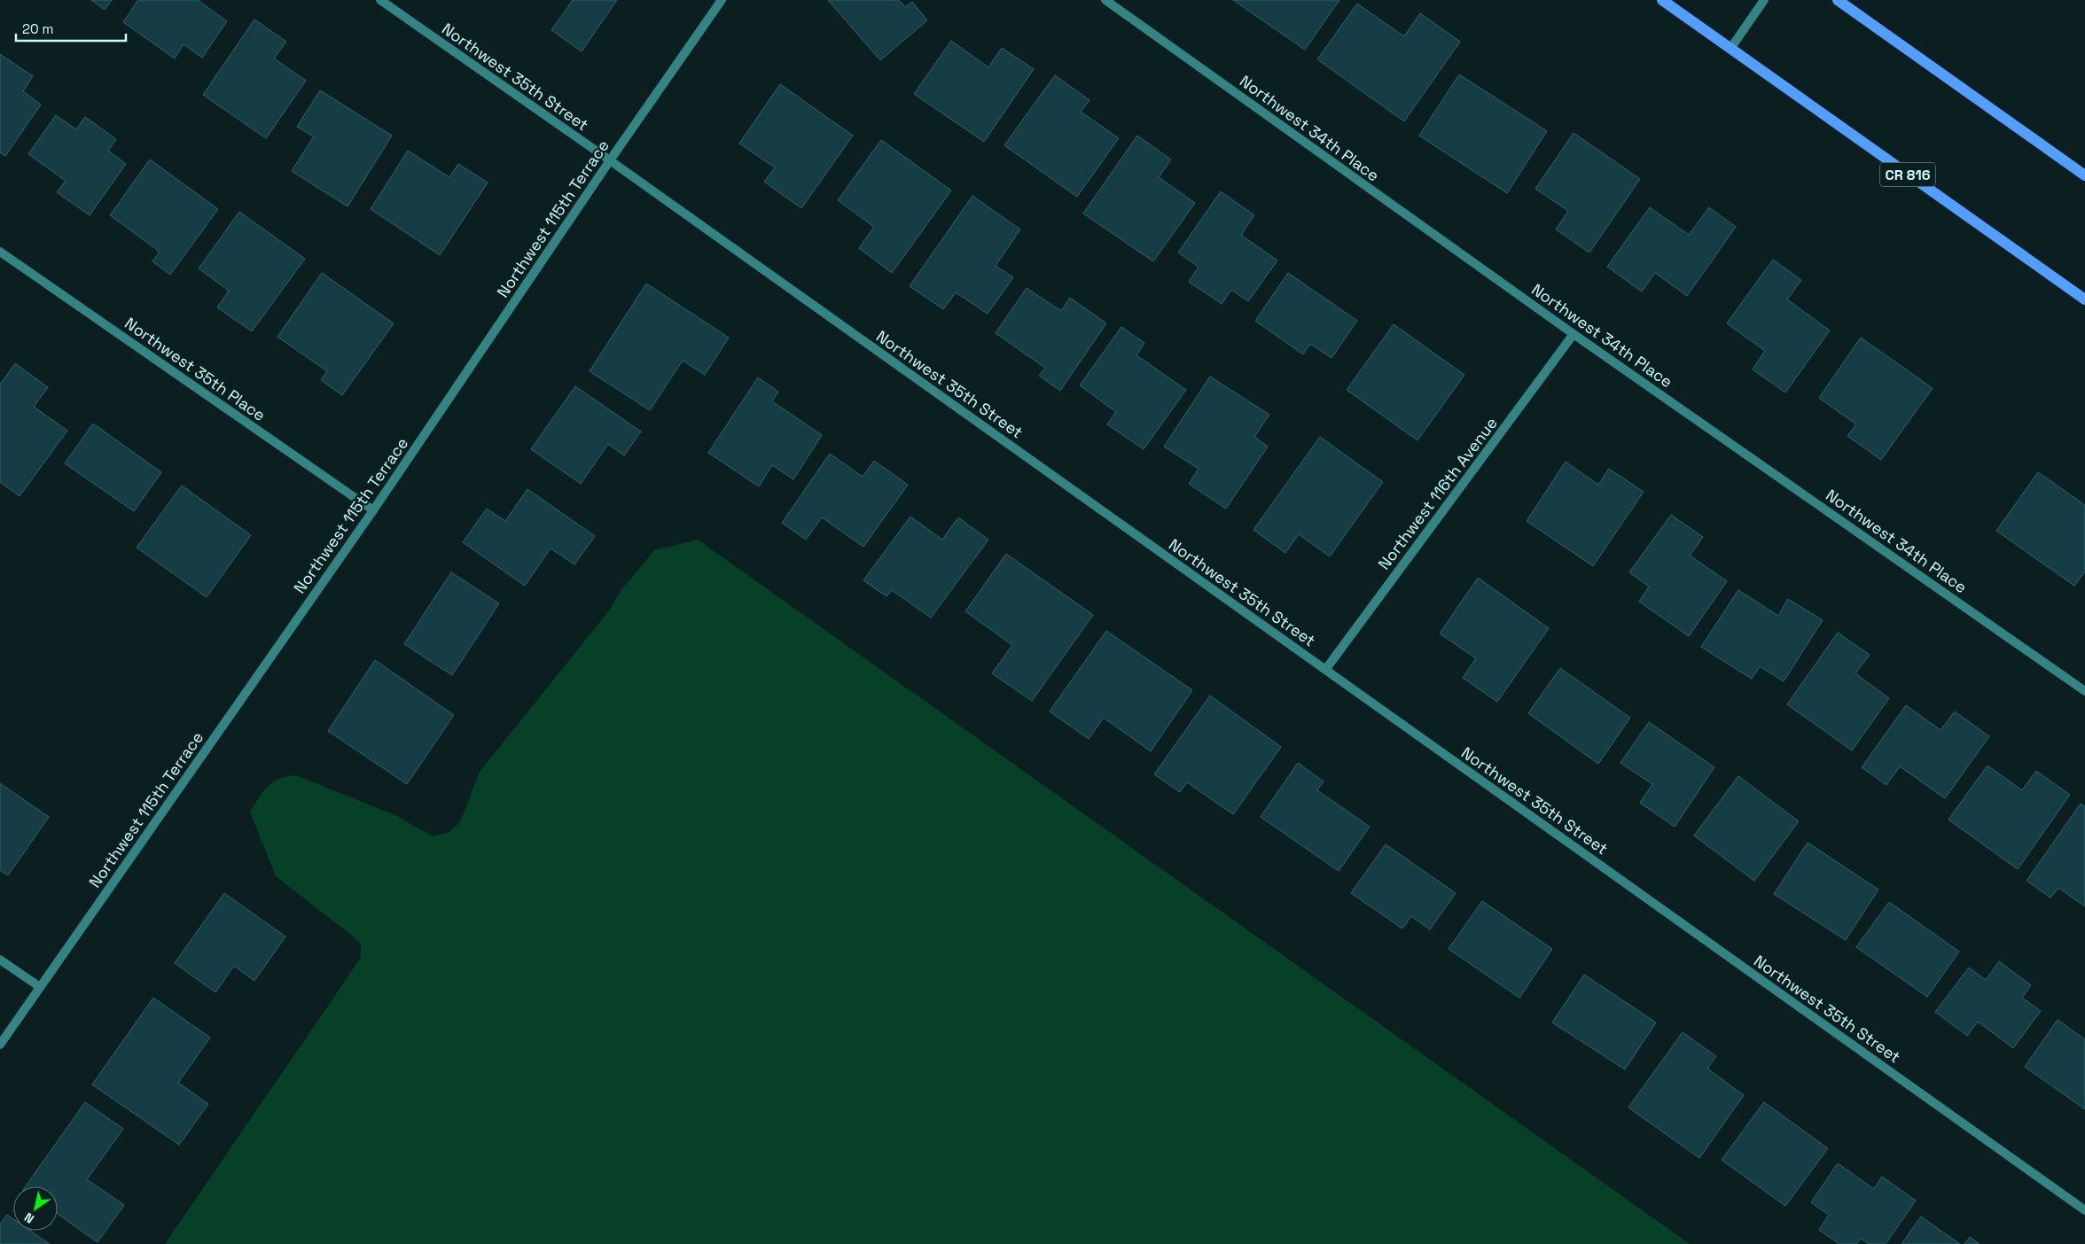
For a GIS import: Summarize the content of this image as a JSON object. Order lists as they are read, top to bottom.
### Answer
{
  "streets": {
    "main road": ["CR 816"],
    "street": [
      "Northwest 35th Street",
      "Northwest 34th Place",
      "Northwest 115th Terrace",
      "Northwest 35th Place",
      "Northwest 116th Avenue"
    ]
  },
  "crossings": [
    ["Northwest 35th Street", "Northwest 115th Terrace"],
    ["Northwest 35th Street", "Northwest 116th Avenue"],
    ["Northwest 34th Place", "Northwest 116th Avenue"],
    ["Northwest 115th Terrace", "Northwest 35th Place"]
  ],
  "scale_bar": "20 m",
  "north": "bottom left"
}
